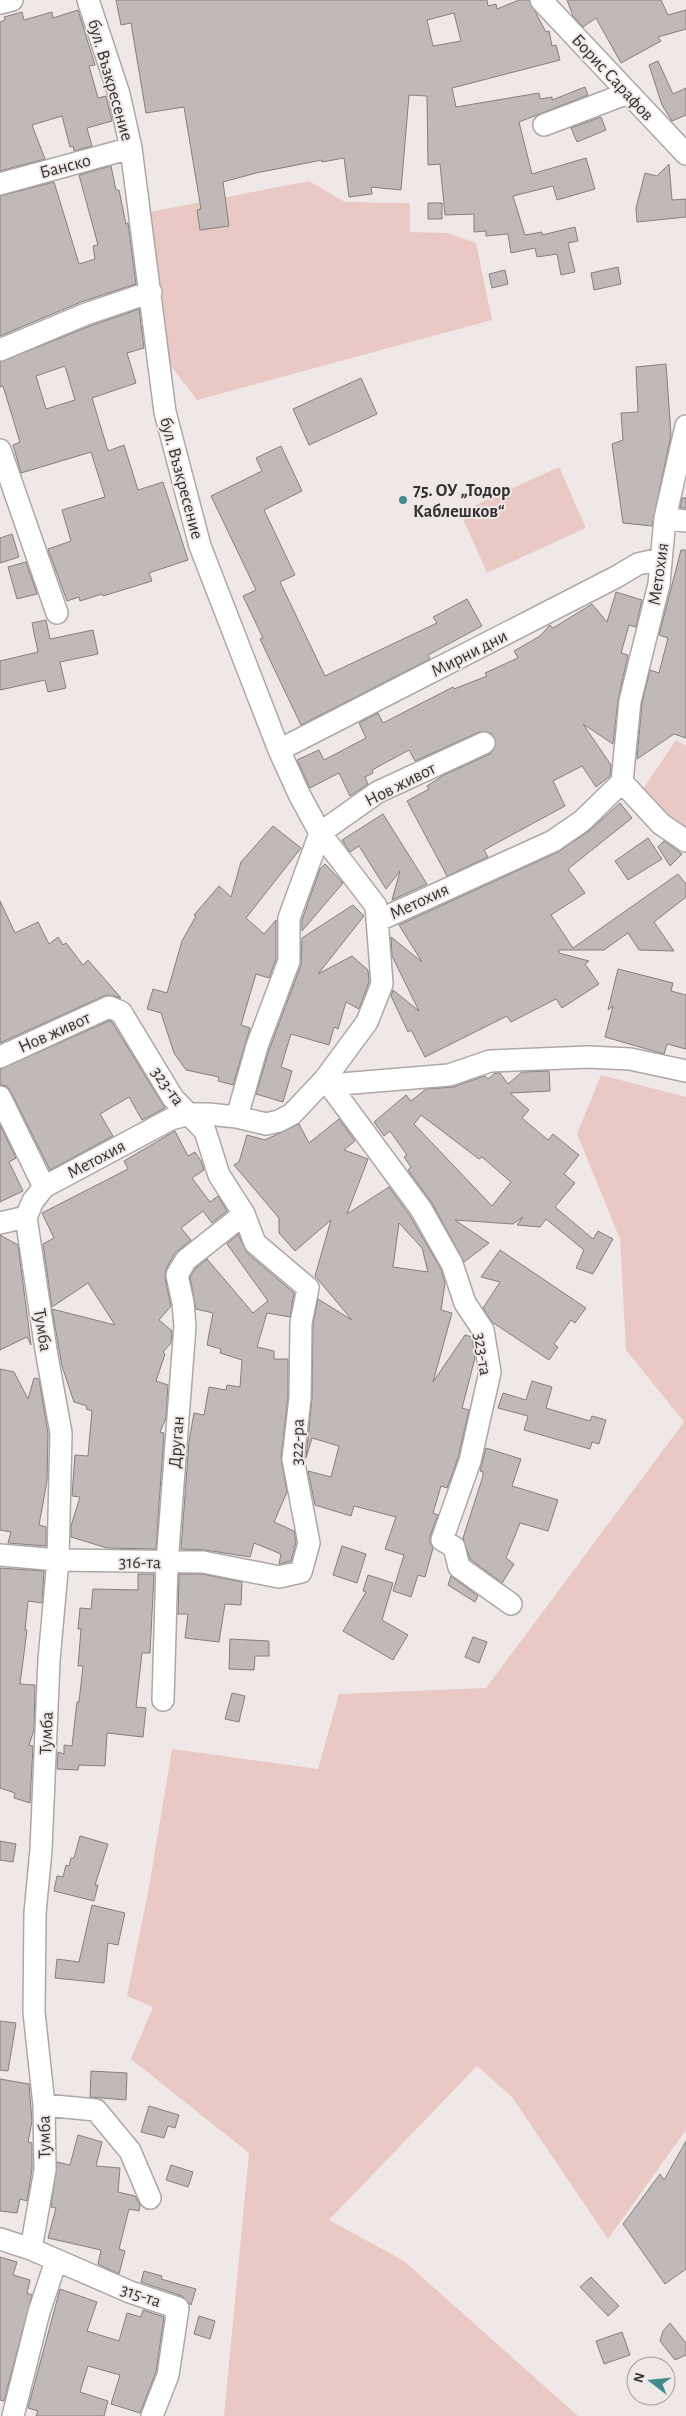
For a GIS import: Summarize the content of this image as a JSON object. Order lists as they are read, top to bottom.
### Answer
{
  "streets": {
    "street": [
      "Борис Сарафов",
      "бул. Възкресение",
      "Банско",
      "Метохия",
      "Мирни дни",
      "Нов живот",
      "323-та",
      "Тумба",
      "Друган",
      "322-ра",
      "316-та",
      "315-та"
    ]
  },
  "crossings": [
    ["бул. Възкресение", "Банско"],
    ["бул. Възкресение", "Метохия"],
    ["бул. Възкресение", "Мирни дни"],
    ["бул. Възкресение", "Нов живот"],
    ["Метохия", "Мирни дни"],
    ["Метохия", "323-та"],
    ["Метохия", "Тумба"],
    ["Нов живот", "323-та"],
    ["323-та", "Друган"],
    ["323-та", "322-ра"],
    ["Тумба", "316-та"],
    ["Тумба", "315-та"],
    ["Друган", "316-та"],
    ["322-ра", "316-та"]
  ],
  "places": ["75. ОУ „Тодор Каблешков“"],
  "north": "left"
}
